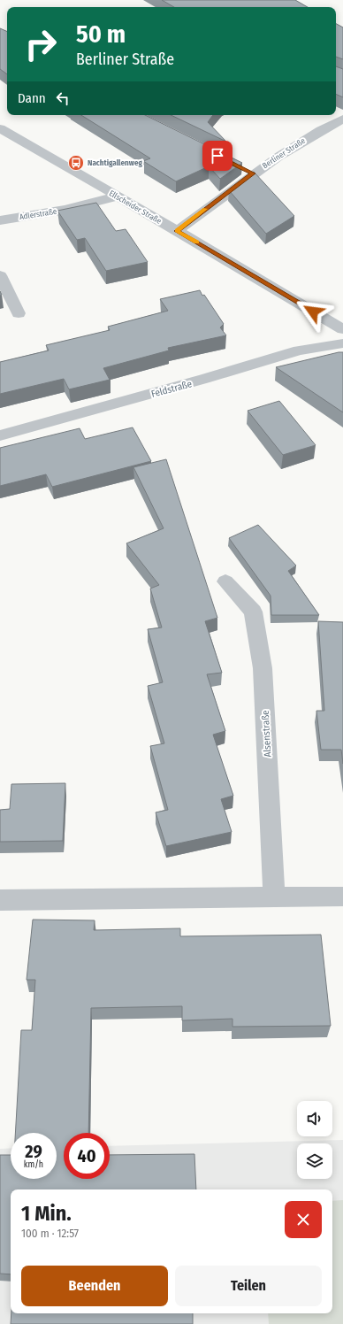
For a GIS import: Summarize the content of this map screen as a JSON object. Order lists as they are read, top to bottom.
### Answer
{
  "streets": {
    "street": [
      "Berliner Straße",
      "Ellscheider Straße",
      "Adlerstraße",
      "Feldstraße",
      "Alsenstraße"
    ]
  },
  "crossings": [
    ["Berliner Straße", "Ellscheider Straße"],
    ["Ellscheider Straße", "Adlerstraße"]
  ],
  "places": {
    "bus stop": ["Nachtigallenweg"]
  },
  "page": {
    "turn": ["50 m", "Berliner Straße"],
    "then": "Dann",
    "speed": "29 km/h",
    "limit": "40",
    "heading": ["1 Min.", "100 m · 12:57"],
    "buttons": ["Beenden", "Teilen"]
  }
}
